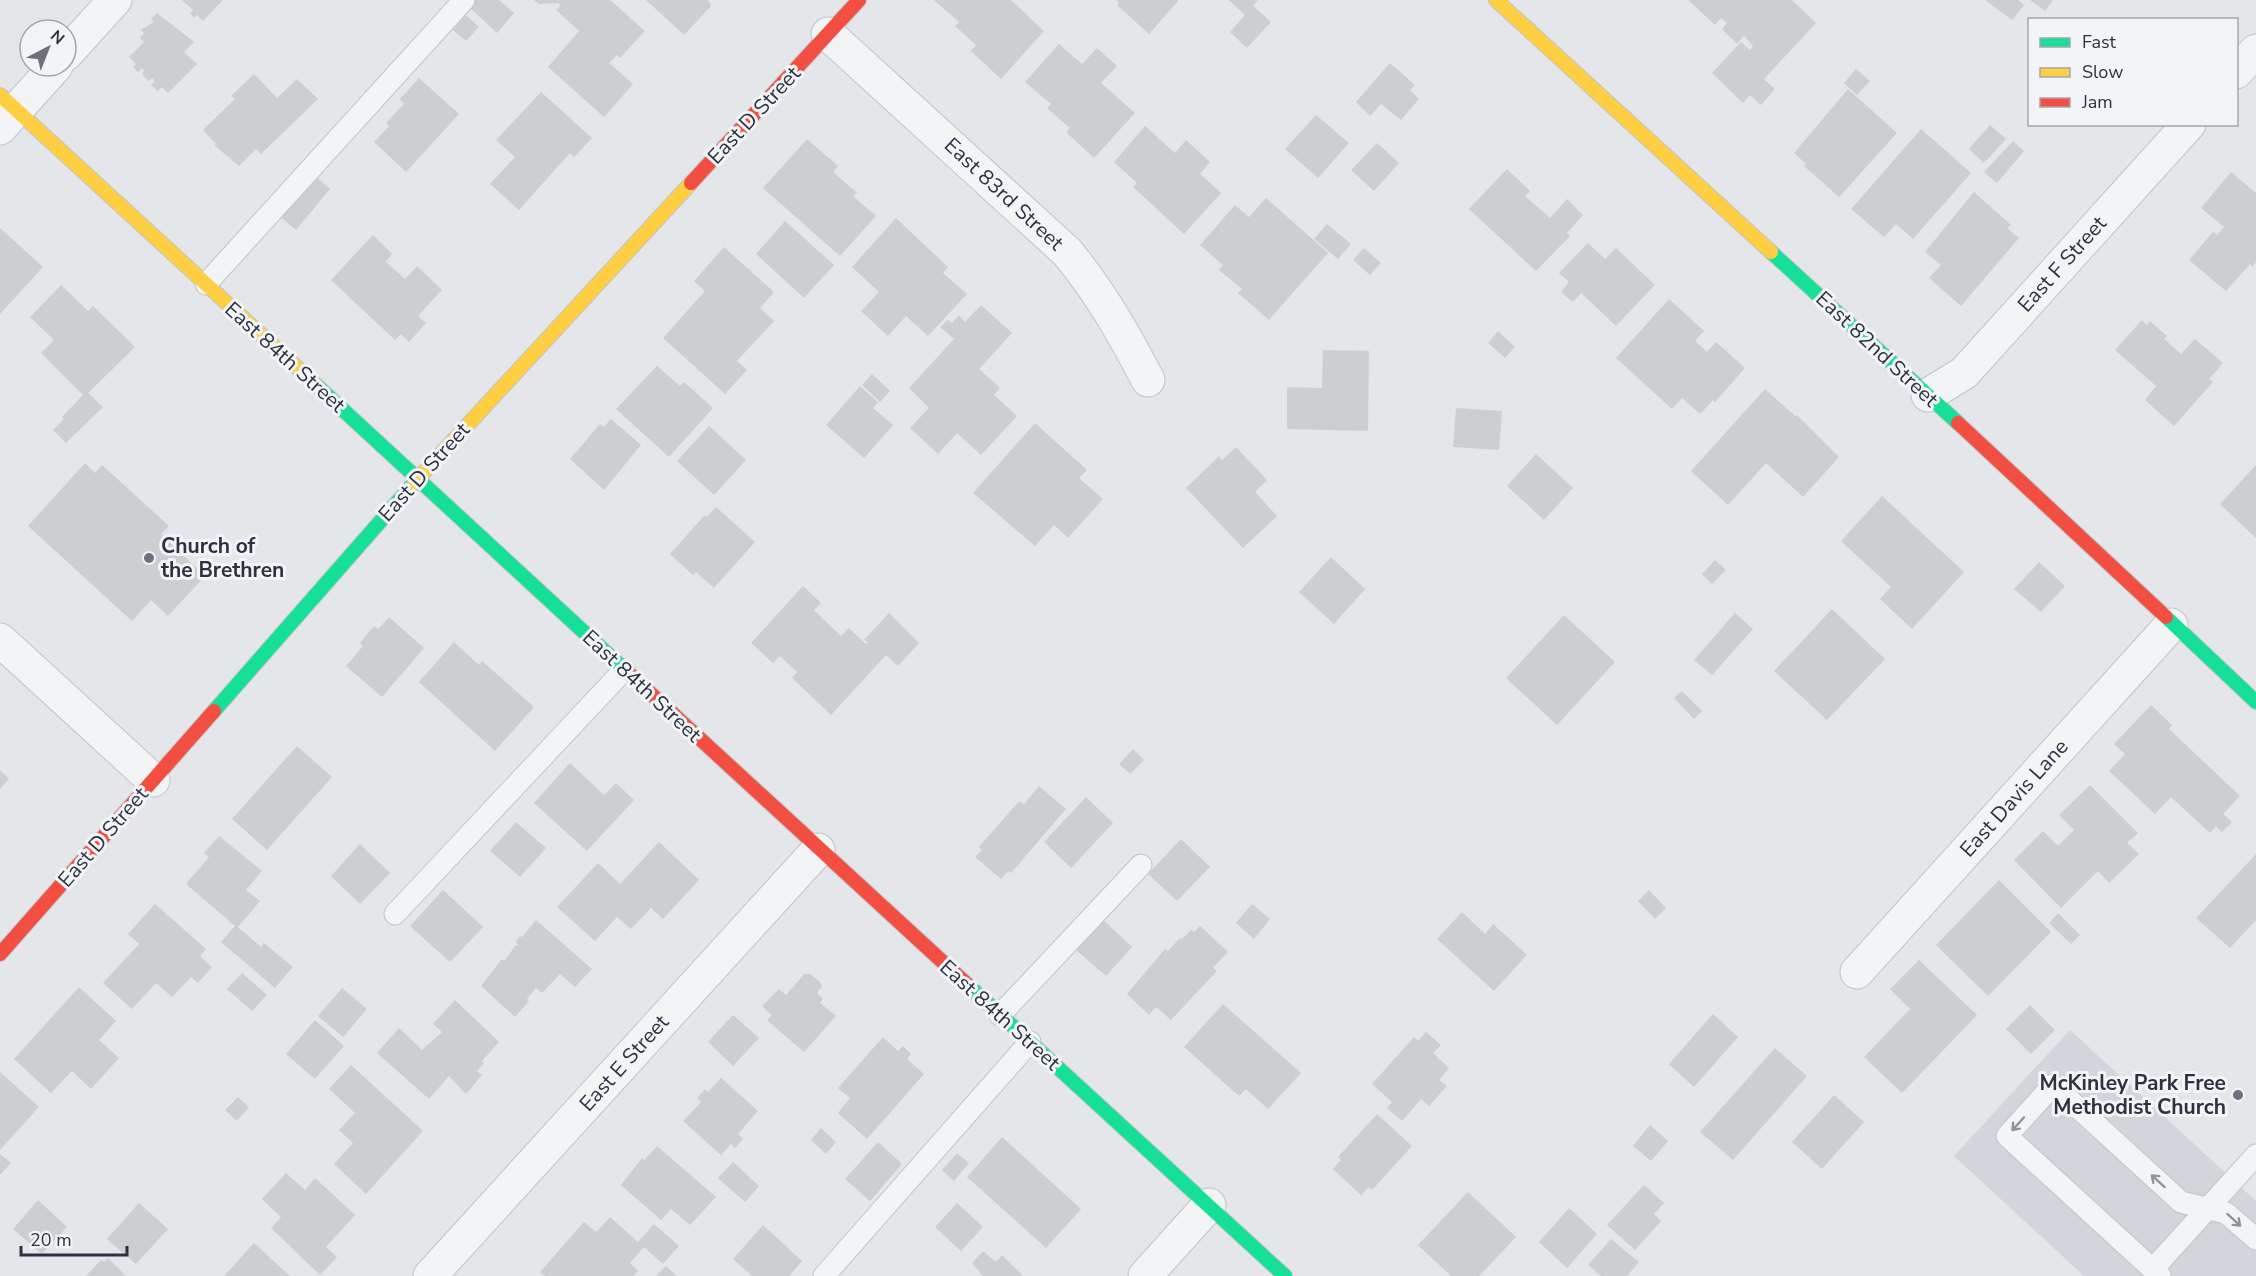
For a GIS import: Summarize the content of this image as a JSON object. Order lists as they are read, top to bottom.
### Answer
{
  "streets": {
    "street": [
      "East D Street",
      "East 83rd Street",
      "East F Street",
      "East 82nd Street",
      "East 84th Street",
      "East Davis Lane",
      "East E Street"
    ]
  },
  "crossings": [
    ["East D Street", "East 83rd Street"],
    ["East D Street", "East 84th Street"],
    ["East F Street", "East 82nd Street"],
    ["East 82nd Street", "East Davis Lane"],
    ["East 84th Street", "East E Street"]
  ],
  "places": ["Church of the Brethren", "McKinley Park Free Methodist Church"],
  "legend": ["Fast", "Slow", "Jam"],
  "scale_bar": "20 m",
  "north": "top right"
}
